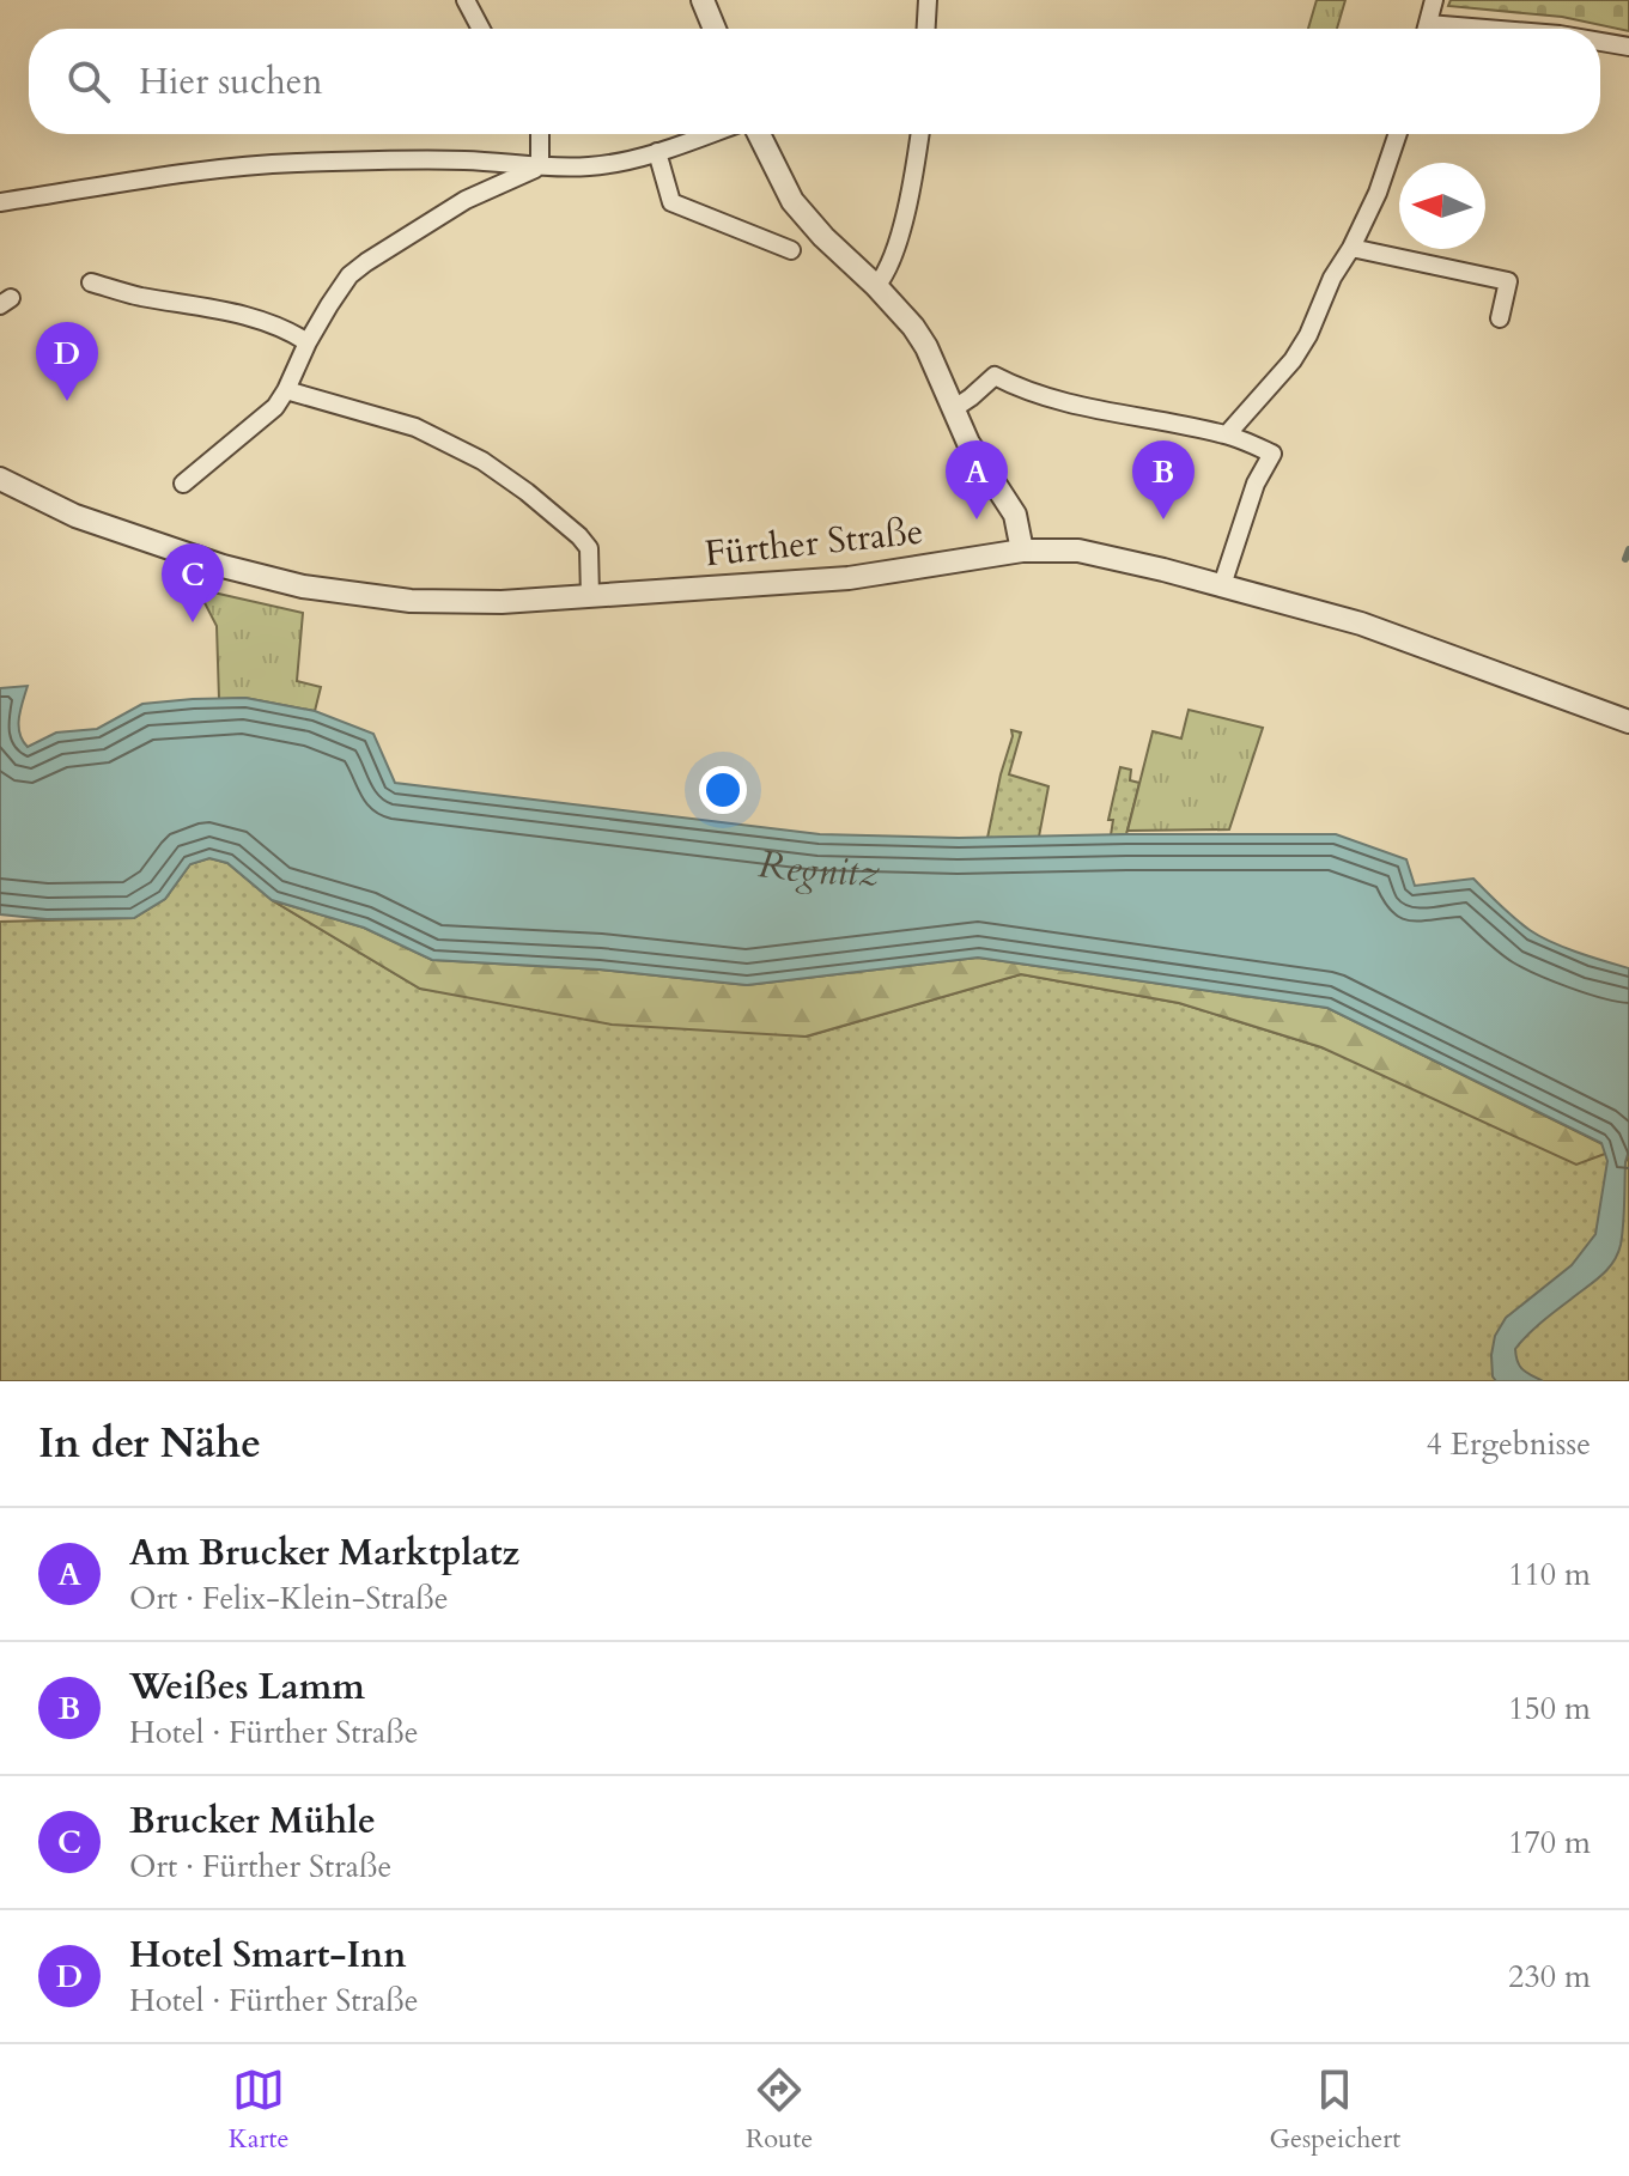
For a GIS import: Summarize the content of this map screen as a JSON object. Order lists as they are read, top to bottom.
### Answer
{
  "streets": {
    "street": ["Fürther Straße"]
  },
  "water": ["Regnitz"],
  "north": "left",
  "page": {
    "search": "Hier suchen",
    "pins": [
      "D",
      "A",
      "B",
      "C"
    ],
    "heading": ["In der Nähe", "4 Ergebnisse"],
    "list": [
      {
        "mark": "A",
        "name": "Am Brucker Marktplatz",
        "note": "Ort · Felix-Klein-Straße",
        "value": "110 m"
      },
      {
        "mark": "B",
        "name": "Weißes Lamm",
        "note": "Hotel · Fürther Straße",
        "value": "150 m"
      },
      {
        "mark": "C",
        "name": "Brucker Mühle",
        "note": "Ort · Fürther Straße",
        "value": "170 m"
      },
      {
        "mark": "D",
        "name": "Hotel Smart-Inn",
        "note": "Hotel · Fürther Straße",
        "value": "230 m"
      }
    ],
    "nav": ["Karte", "Route", "Gespeichert"]
  }
}
